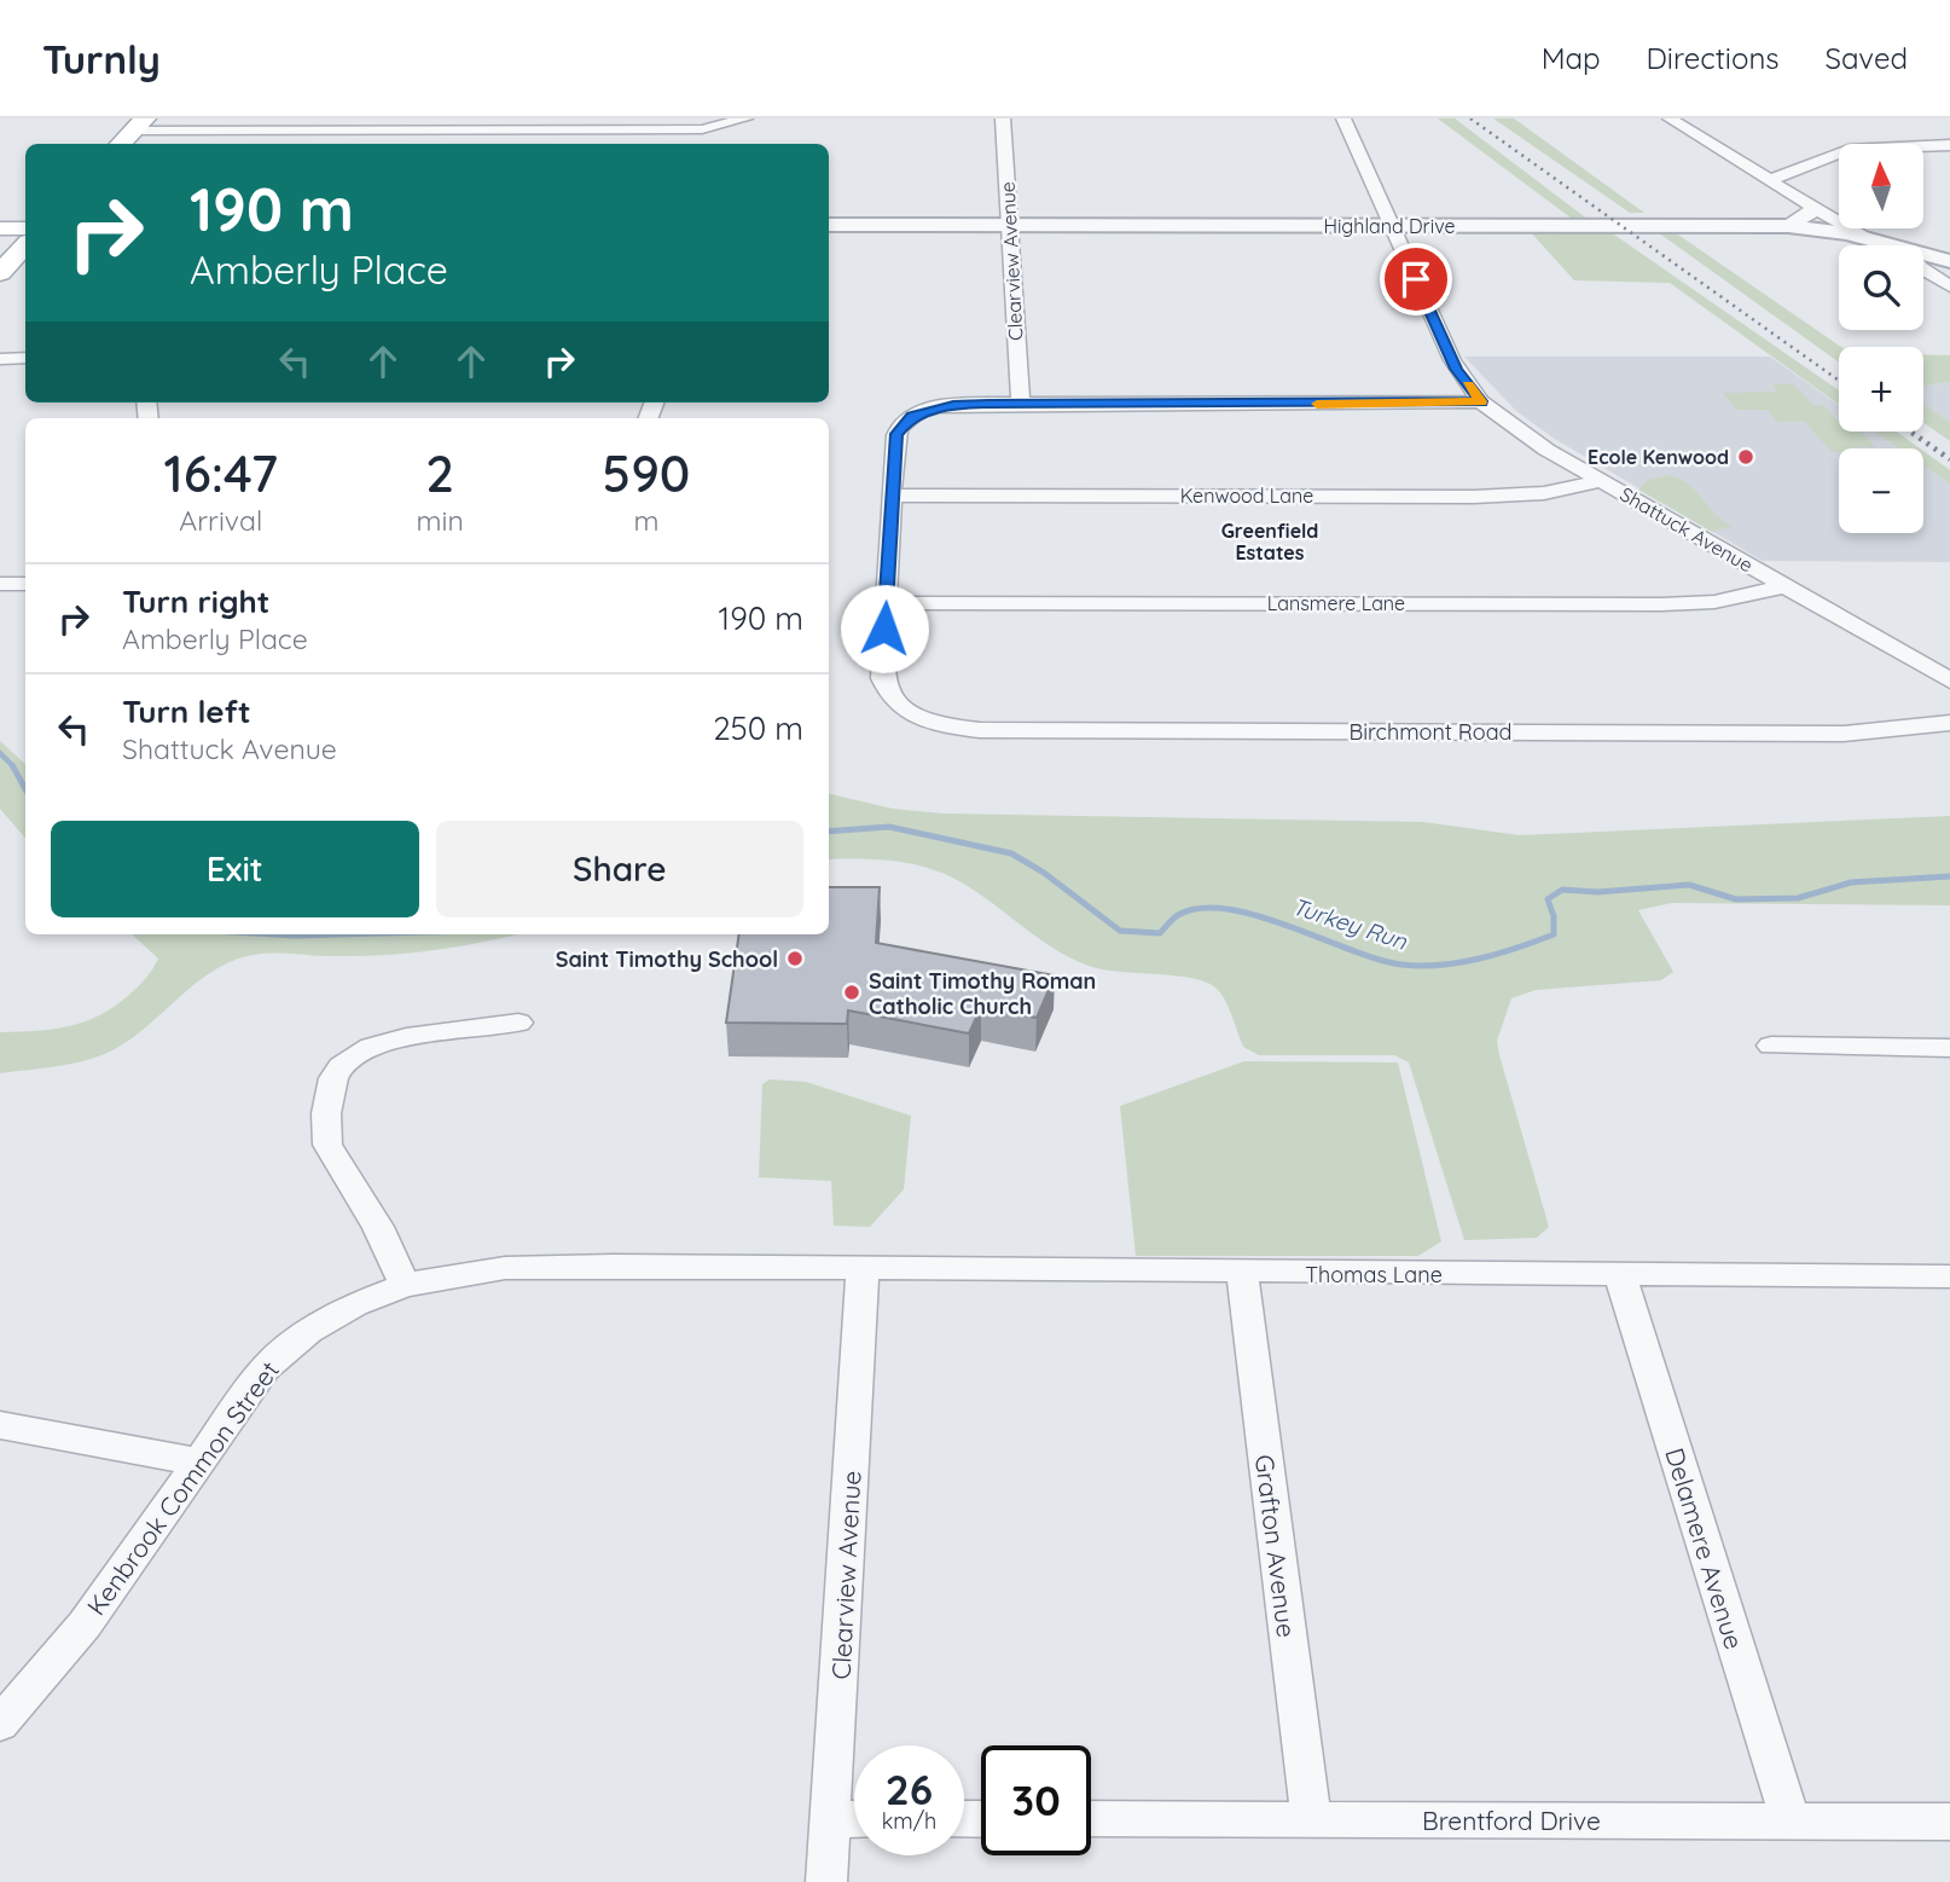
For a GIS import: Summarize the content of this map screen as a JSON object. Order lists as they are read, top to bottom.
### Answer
{
  "streets": {
    "street": [
      "Highland Drive",
      "Clearview Avenue",
      "Kenwood Lane",
      "Shattuck Avenue",
      "Lansmere Lane",
      "Birchmont Road",
      "Thomas Lane",
      "Kenbrook Common Street",
      "Grafton Avenue",
      "Delamere Avenue",
      "Brentford Drive"
    ]
  },
  "crossings": [
    ["Highland Drive", "Clearview Avenue"],
    ["Highland Drive", "Shattuck Avenue"],
    ["Clearview Avenue", "Thomas Lane"],
    ["Kenwood Lane", "Shattuck Avenue"],
    ["Shattuck Avenue", "Lansmere Lane"],
    ["Lansmere Lane", "Birchmont Road"],
    ["Thomas Lane", "Kenbrook Common Street"],
    ["Thomas Lane", "Grafton Avenue"],
    ["Thomas Lane", "Delamere Avenue"],
    ["Grafton Avenue", "Brentford Drive"],
    ["Delamere Avenue", "Brentford Drive"]
  ],
  "districts": ["Greenfield Estates"],
  "water": ["Turkey Run"],
  "places": ["Ecole Kenwood", "Saint Timothy School", "Saint Timothy Roman Catholic Church"],
  "north": "top",
  "page": {
    "header": "Turnly",
    "nav": ["Map", "Directions", "Saved"],
    "map_buttons": ["+", "−"],
    "turn": ["190 m", "Amberly Place"],
    "eta": [
      "16:47",
      "Arrival",
      "2",
      "min",
      "590",
      "m"
    ],
    "list": [
      {
        "name": "Turn right",
        "note": "Amberly Place",
        "value": "190 m"
      },
      {
        "name": "Turn left",
        "note": "Shattuck Avenue",
        "value": "250 m"
      }
    ],
    "buttons": ["Exit", "Share"],
    "speed": "26 km/h",
    "limit": "30"
  }
}
